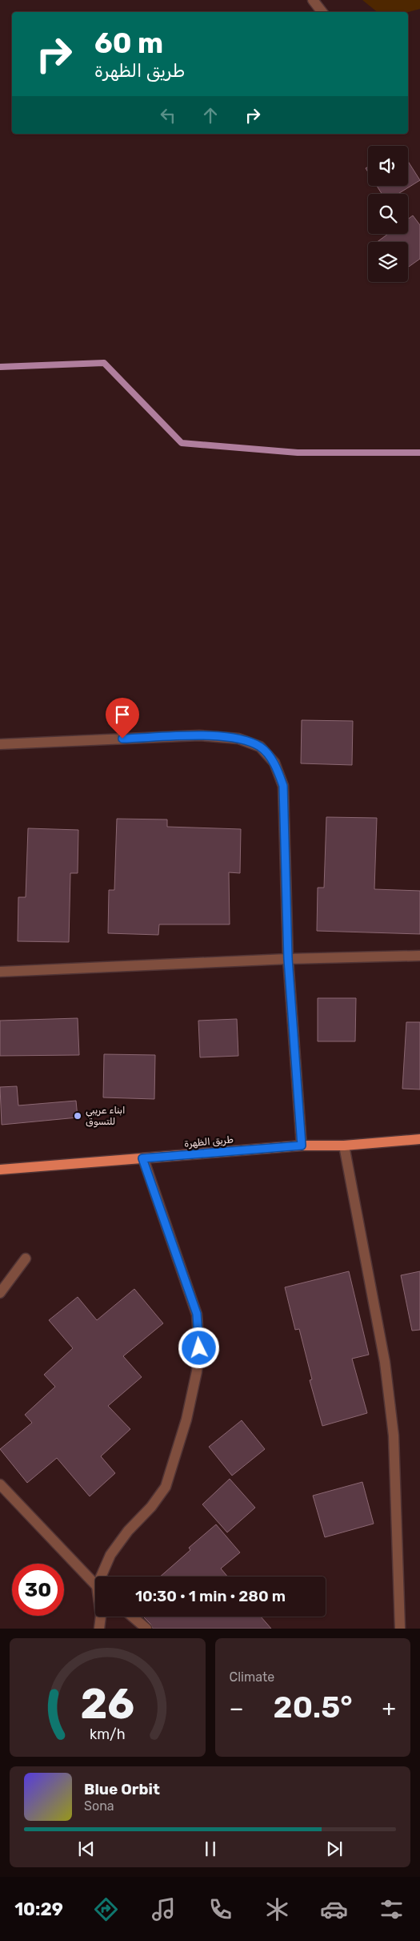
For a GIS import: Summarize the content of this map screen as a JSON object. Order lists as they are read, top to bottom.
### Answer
{
  "streets": {
    "main road": ["طريق الظهرة"]
  },
  "places": ["ابناء عريبي للتسوق"],
  "page": {
    "turn": ["60 m", "طريق الظهرة"],
    "limit": "30",
    "trip": "10:30 · 1 min · 280 m",
    "tile": "Climate",
    "heat": ["−", "20.5°", "+"],
    "song": ["Blue Orbit", "Sona"],
    "tabs": "10:29",
    "gauge": ["26", "km/h"]
  }
}
